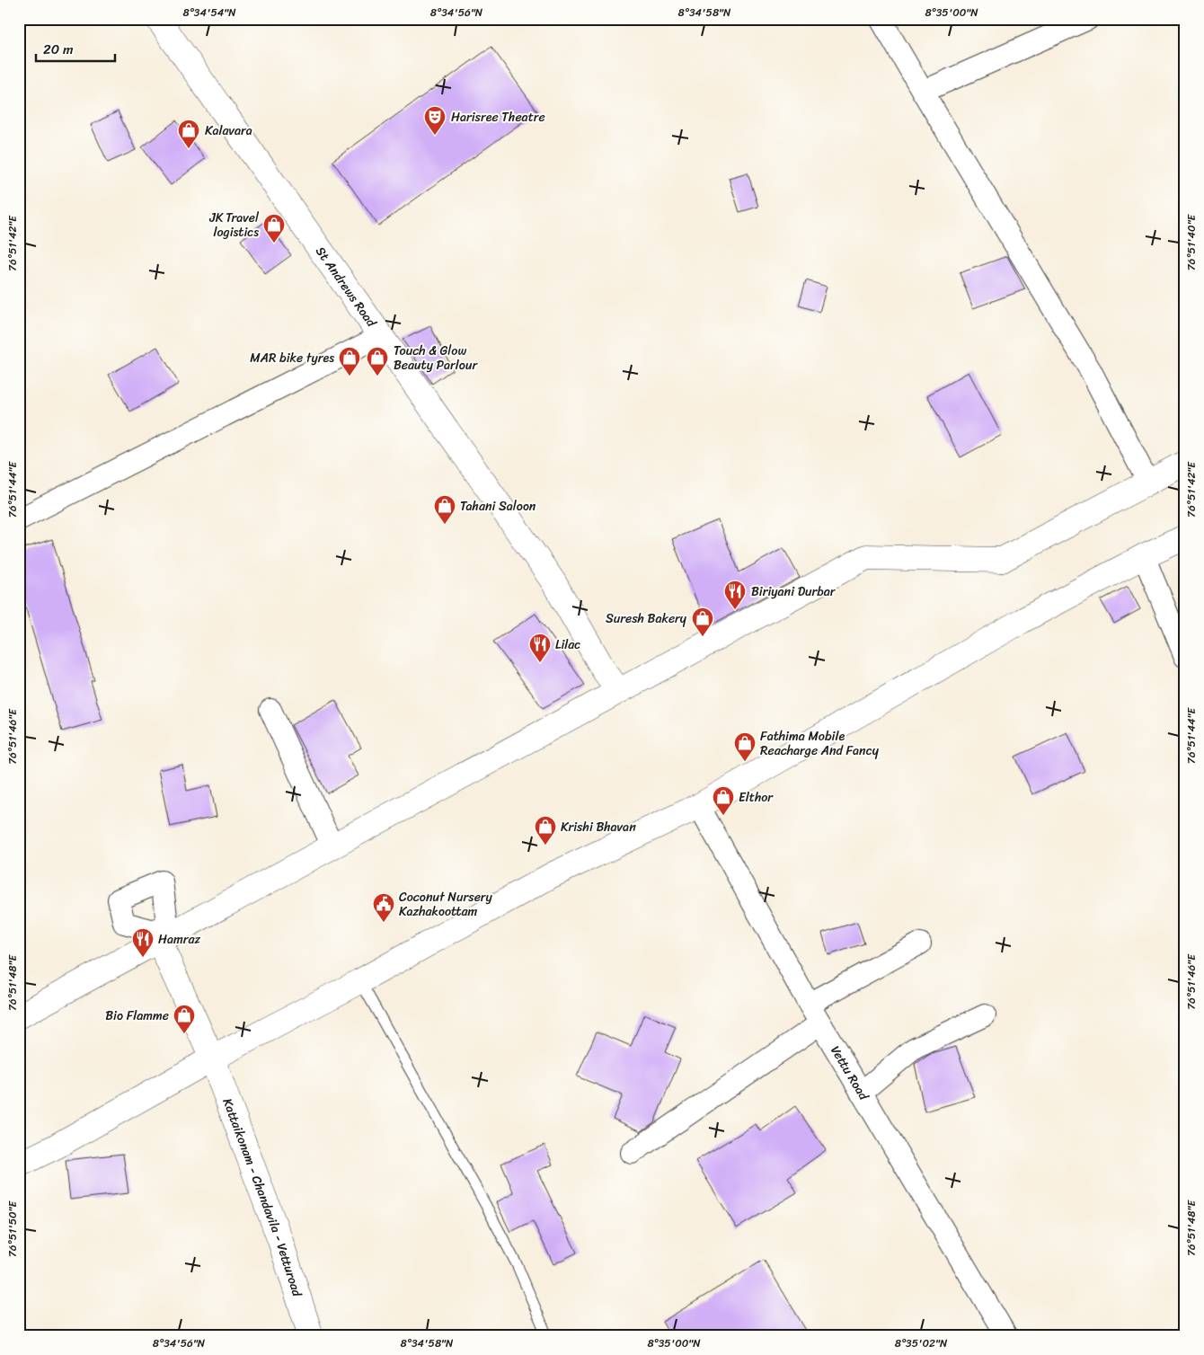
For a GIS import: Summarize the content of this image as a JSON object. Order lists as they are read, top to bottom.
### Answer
{
  "streets": {
    "main road": ["St Andrews Road", "Kattaikonam - Chandavila - Vetturoad"],
    "street": ["Vettu Road"]
  },
  "places": {
    "theatre": ["Harisree Theatre"],
    "shop": [
      "Kalavara",
      "JK Travel logistics",
      "MAR bike tyres",
      "Touch & Glow Beauty Parlour",
      "Tahani Saloon",
      "Suresh Bakery",
      "Fathima Mobile Reacharge And Fancy",
      "Elthor",
      "Krishi Bhavan",
      "Bio Flamme"
    ],
    "restaurant": ["Biriyani Durbar", "Lilac", "Hamraz"],
    "public building": ["Coconut Nursery Kazhakoottam"]
  },
  "scale_bar": "20 m",
  "coordinates": [
    "8°34'54\"N",
    "8°34'56\"N",
    "8°34'58\"N",
    "8°35'00\"N",
    "76°51'40\"E",
    "76°51'42\"E",
    "76°51'44\"E",
    "76°51'46\"E",
    "76°51'48\"E",
    "76°51'50\"E",
    "8°35'02\"N"
  ]
}
